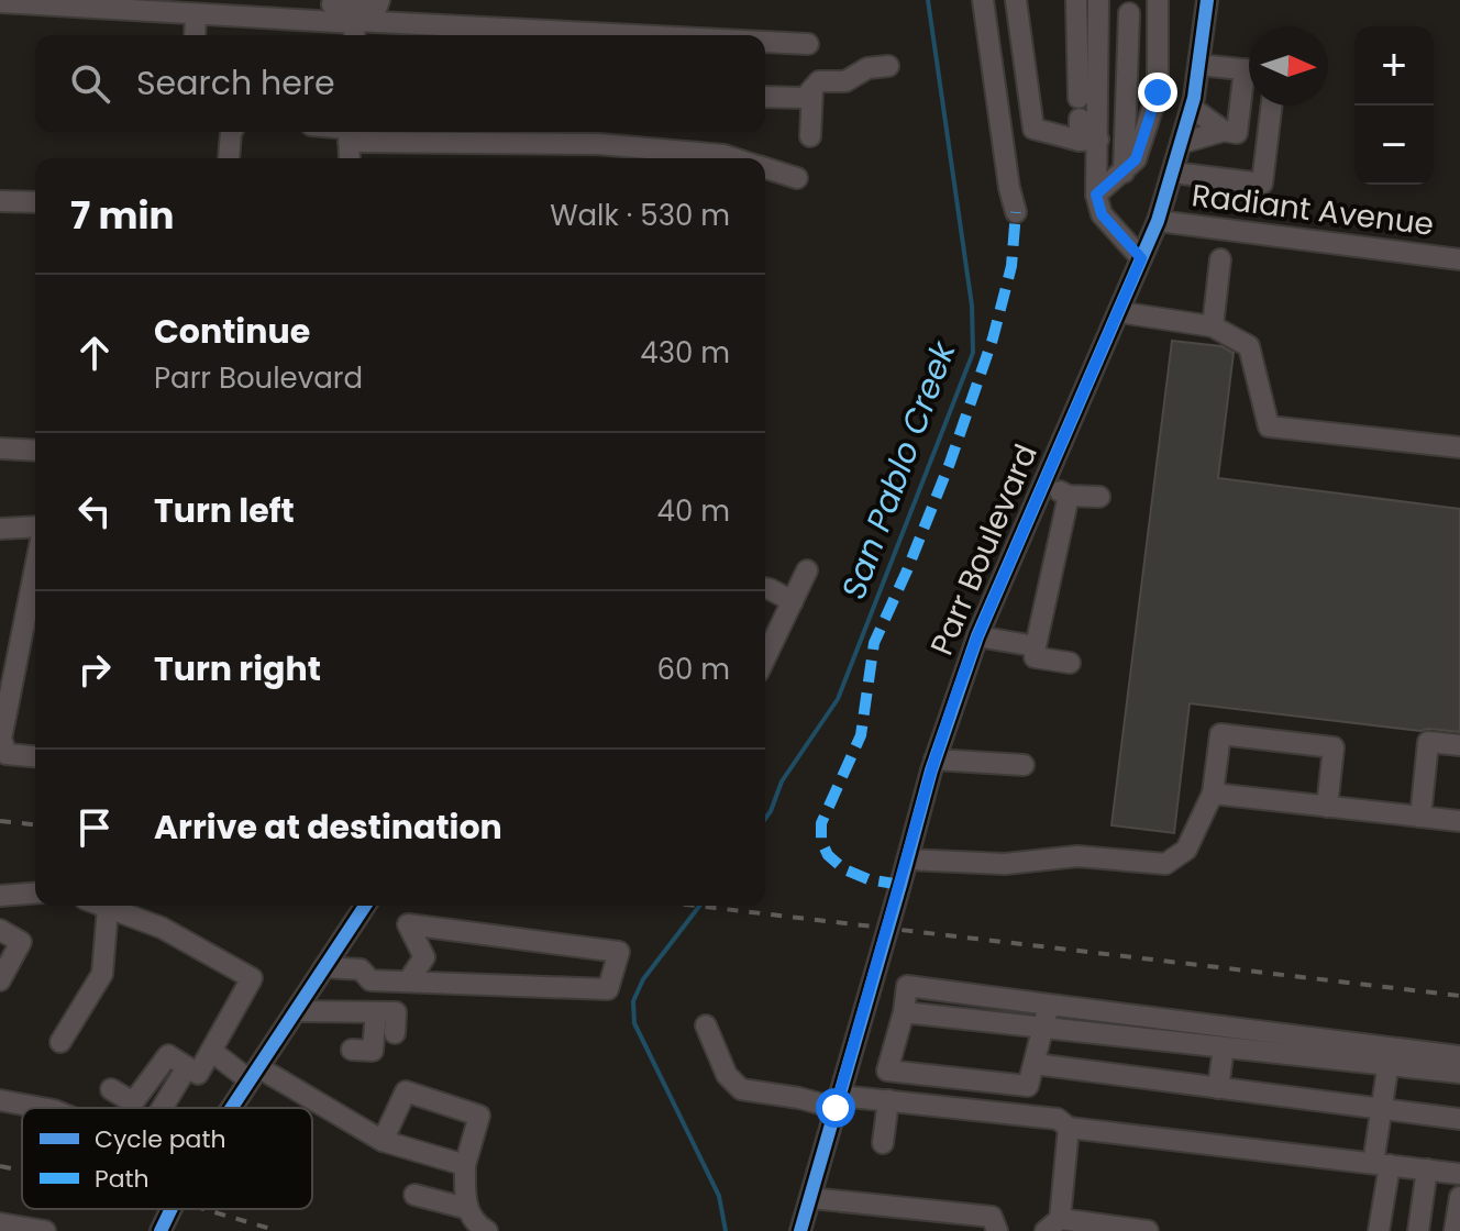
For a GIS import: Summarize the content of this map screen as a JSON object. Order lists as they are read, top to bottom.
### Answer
{
  "streets": {
    "street": ["Radiant Avenue", "Parr Boulevard"]
  },
  "crossings": [
    ["Radiant Avenue", "Parr Boulevard"]
  ],
  "water": ["San Pablo Creek"],
  "legend": ["Cycle path", "Path"],
  "north": "right",
  "page": {
    "map_buttons": ["+", "−"],
    "search": "Search here",
    "heading": ["7 min", "Walk · 530 m"],
    "list": [
      ["Continue", "Parr Boulevard", "430 m"],
      ["Turn left", "40 m"],
      ["Turn right", "60 m"],
      "Arrive at destination"
    ]
  }
}
